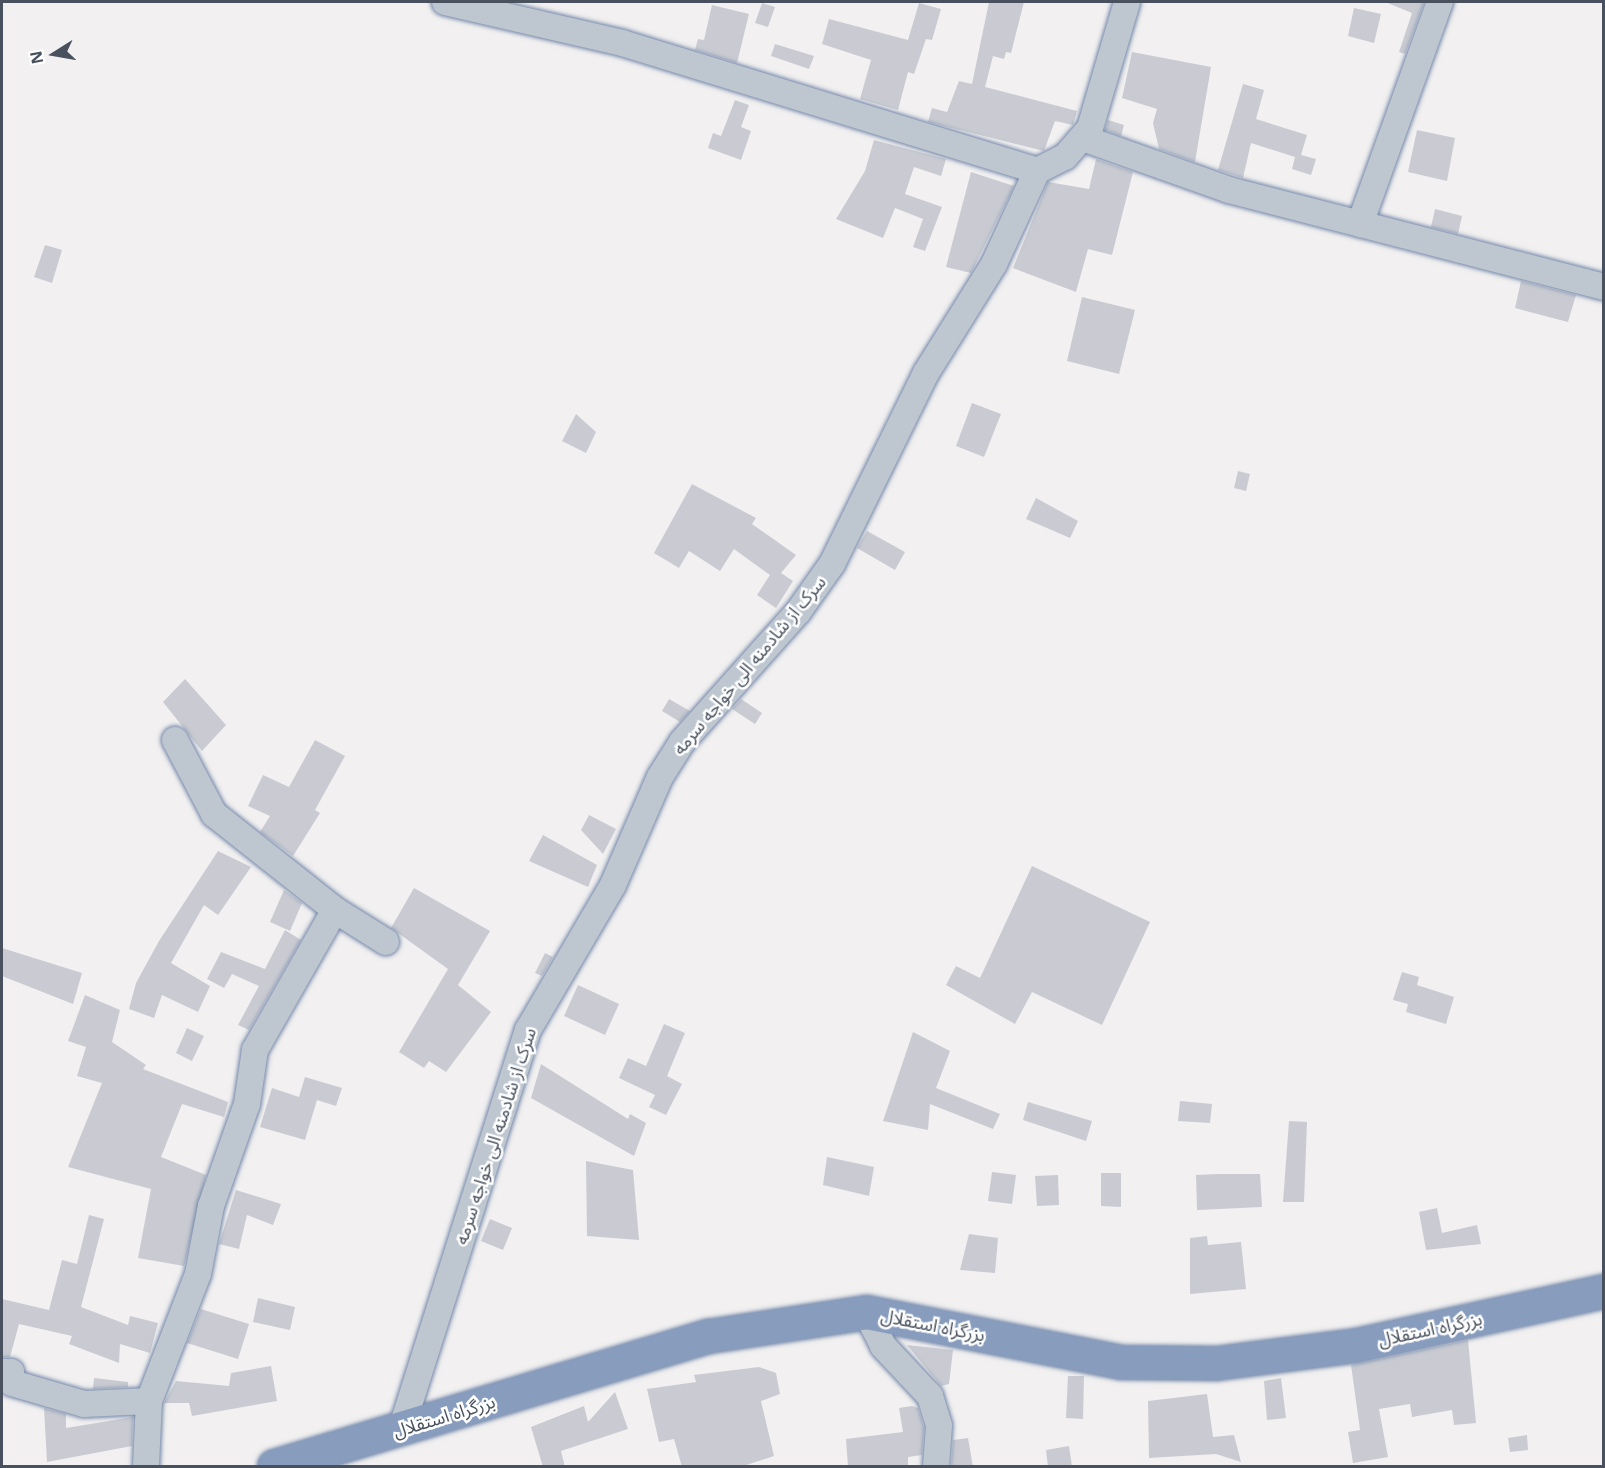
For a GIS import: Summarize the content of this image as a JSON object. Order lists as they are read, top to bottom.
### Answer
{
  "streets": {
    "highway": ["بزرگراه استقلال"],
    "street": ["سرک از شادمنه الی خواجه سرمه"]
  },
  "crossings": [
    ["سرک از شادمنه الی خواجه سرمه", "بزرگراه استقلال"]
  ],
  "north": "left"
}
